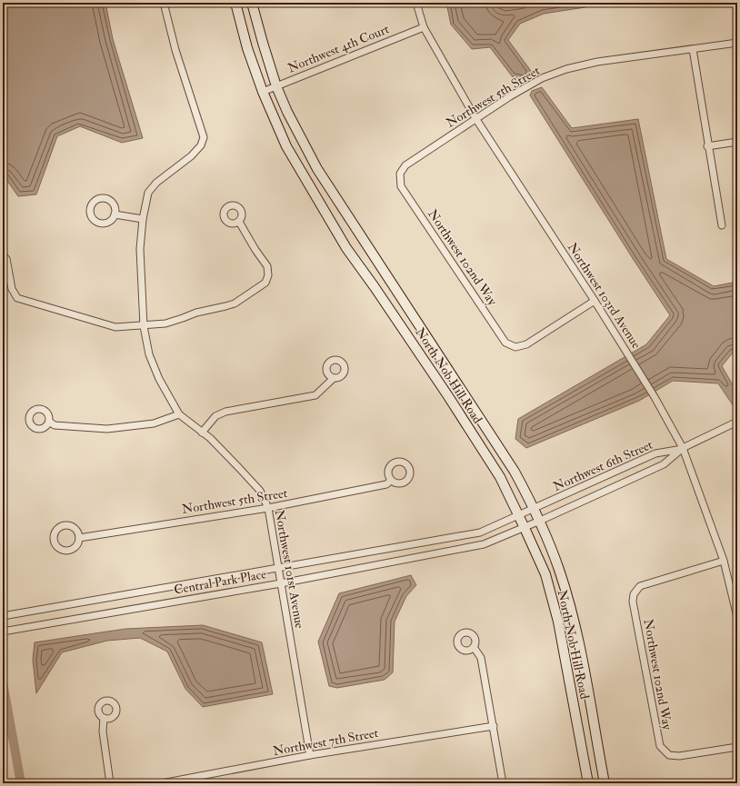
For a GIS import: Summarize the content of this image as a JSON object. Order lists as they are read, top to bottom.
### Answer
{
  "streets": {
    "main road": ["North Nob Hill Road"],
    "street": [
      "Northwest 4th Court",
      "Northwest 5th Street",
      "Northwest 102nd Way",
      "Northwest 103rd Avenue",
      "Northwest 6th Street",
      "Northwest 101st Avenue",
      "Central Park Place",
      "Northwest 7th Street"
    ]
  },
  "crossings": [
    ["Northwest 4th Court", "Northwest 103rd Avenue"],
    ["Northwest 4th Court", "North Nob Hill Road"],
    ["Northwest 5th Street", "Northwest 102nd Way"],
    ["Northwest 5th Street", "Northwest 103rd Avenue"],
    ["Northwest 5th Street", "Northwest 101st Avenue"],
    ["Northwest 102nd Way", "Northwest 103rd Avenue"],
    ["Northwest 103rd Avenue", "Northwest 6th Street"],
    ["North Nob Hill Road", "Northwest 6th Street"],
    ["North Nob Hill Road", "Central Park Place"],
    ["Northwest 6th Street", "Central Park Place"],
    ["Northwest 101st Avenue", "Central Park Place"],
    ["Northwest 101st Avenue", "Northwest 7th Street"]
  ]
}
